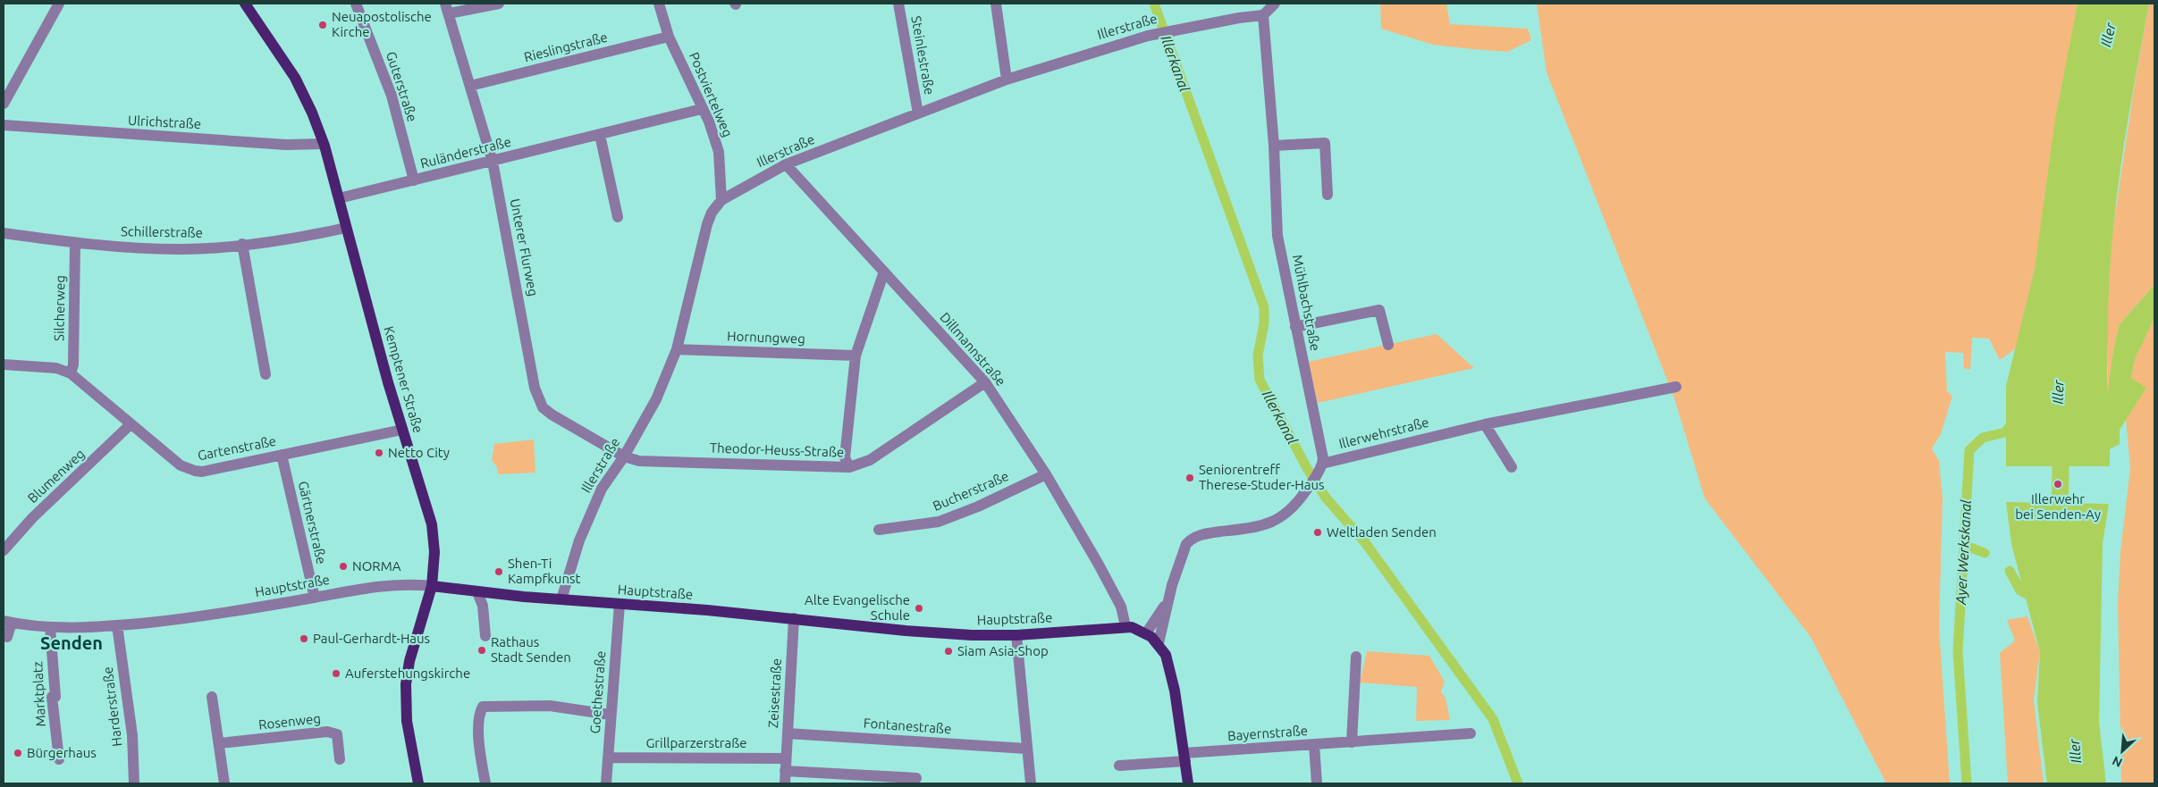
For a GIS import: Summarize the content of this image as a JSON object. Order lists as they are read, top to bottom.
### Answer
{
  "streets": {
    "main road": ["Kemptener Straße", "Hauptstraße"],
    "street": [
      "Illerstraße",
      "Rieslingstraße",
      "Steinlestraße",
      "Guterstraße",
      "Postviertelweg",
      "Ulrichstraße",
      "Ruländerstraße",
      "Schillerstraße",
      "Unterer Flurweg",
      "Mühlbachstraße",
      "Silcherweg",
      "Hornungweg",
      "Dillmannstraße",
      "Illerwehrstraße",
      "Gartenstraße",
      "Theodor-Heuss-Straße",
      "Blumenweg",
      "Bucherstraße",
      "Gärtnerstraße",
      "Goethestraße",
      "Zeisestraße",
      "Marktplatz",
      "Harderstraße",
      "Rosenweg",
      "Fontanestraße",
      "Bayernstraße",
      "Grillparzerstraße"
    ]
  },
  "crossings": [
    ["Illerstraße", "Steinlestraße"],
    ["Illerstraße", "Postviertelweg"],
    ["Illerstraße", "Unterer Flurweg"],
    ["Illerstraße", "Mühlbachstraße"],
    ["Illerstraße", "Hornungweg"],
    ["Illerstraße", "Dillmannstraße"],
    ["Illerstraße", "Theodor-Heuss-Straße"],
    ["Illerstraße", "Hauptstraße"],
    ["Rieslingstraße", "Postviertelweg"],
    ["Rieslingstraße", "Unterer Flurweg"],
    ["Guterstraße", "Ruländerstraße"],
    ["Postviertelweg", "Ruländerstraße"],
    ["Ulrichstraße", "Kemptener Straße"],
    ["Ruländerstraße", "Unterer Flurweg"],
    ["Ruländerstraße", "Kemptener Straße"],
    ["Schillerstraße", "Silcherweg"],
    ["Schillerstraße", "Kemptener Straße"],
    ["Unterer Flurweg", "Theodor-Heuss-Straße"],
    ["Mühlbachstraße", "Illerwehrstraße"],
    ["Silcherweg", "Gartenstraße"],
    ["Dillmannstraße", "Theodor-Heuss-Straße"],
    ["Dillmannstraße", "Bucherstraße"],
    ["Dillmannstraße", "Hauptstraße"],
    ["Kemptener Straße", "Gartenstraße"],
    ["Kemptener Straße", "Hauptstraße"],
    ["Gartenstraße", "Blumenweg"],
    ["Gartenstraße", "Gärtnerstraße"],
    ["Gärtnerstraße", "Hauptstraße"],
    ["Hauptstraße", "Goethestraße"],
    ["Hauptstraße", "Zeisestraße"],
    ["Hauptstraße", "Marktplatz"],
    ["Hauptstraße", "Harderstraße"],
    ["Hauptstraße", "Bayernstraße"],
    ["Goethestraße", "Grillparzerstraße"],
    ["Zeisestraße", "Fontanestraße"],
    ["Zeisestraße", "Grillparzerstraße"]
  ],
  "districts": ["Senden"],
  "water": ["Iller", "Illerkanal", "Ayer Werkskanal"],
  "places": [
    "Neuapostolische Kirche",
    "Netto City",
    "Seniorentreff Therese-Studer-Haus",
    "Illerwehr bei Senden-Ay",
    "Weltladen Senden",
    "NORMA",
    "Shen-Ti Kampfkunst",
    "Alte Evangelische Schule",
    "Paul-Gerhardt-Haus",
    "Rathaus Stadt Senden",
    "Siam Asia-Shop",
    "Auferstehungskirche",
    "Bürgerhaus"
  ],
  "north": "bottom left"
}
